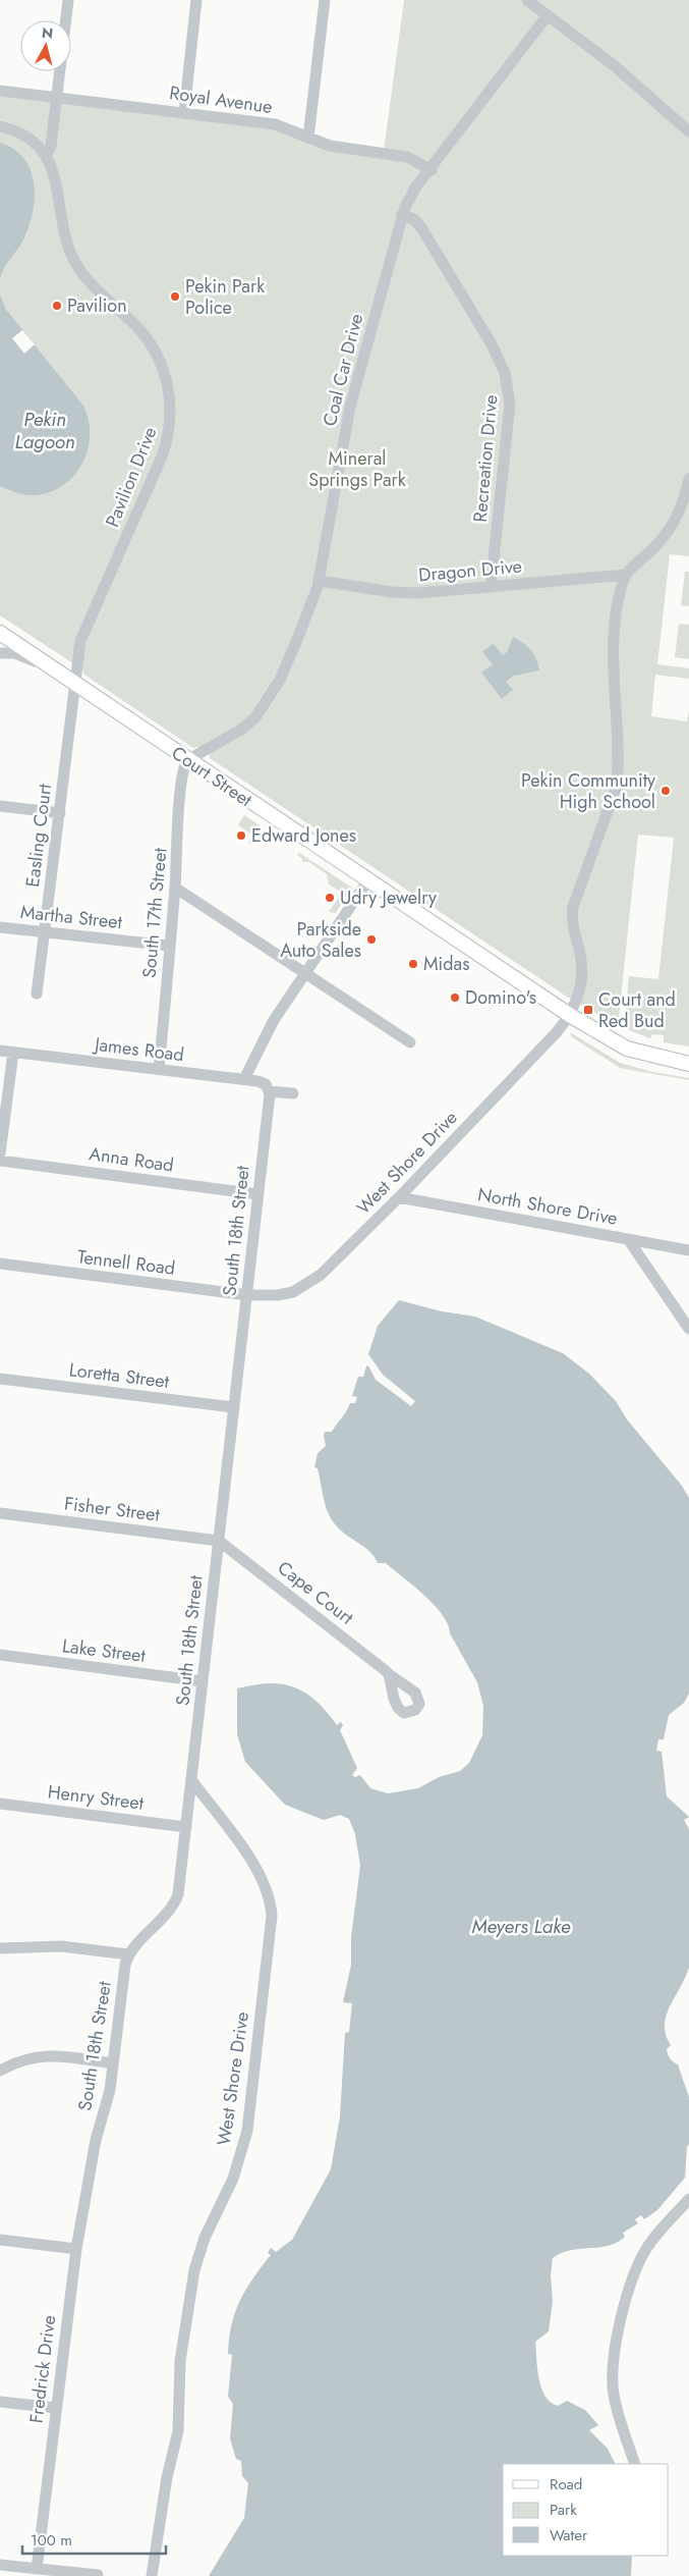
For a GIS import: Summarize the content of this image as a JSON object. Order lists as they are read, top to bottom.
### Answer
{
  "streets": {
    "main road": ["Court Street"],
    "street": [
      "Royal Avenue",
      "Coal Car Drive",
      "Recreation Drive",
      "Pavilion Drive",
      "Dragon Drive",
      "Easling Court",
      "South 17th Street",
      "Martha Street",
      "James Road",
      "Anna Road",
      "West Shore Drive",
      "North Shore Drive",
      "South 18th Street",
      "Tennell Road",
      "Loretta Street",
      "Fisher Street",
      "Cape Court",
      "Lake Street",
      "Henry Street",
      "Fredrick Drive"
    ]
  },
  "crossings": [
    ["Royal Avenue", "Coal Car Drive"],
    ["Coal Car Drive", "Recreation Drive"],
    ["Coal Car Drive", "Dragon Drive"],
    ["Coal Car Drive", "Court Street"],
    ["Coal Car Drive", "South 17th Street"],
    ["Recreation Drive", "Dragon Drive"],
    ["Pavilion Drive", "Court Street"],
    ["Pavilion Drive", "Easling Court"],
    ["Court Street", "Easling Court"],
    ["Court Street", "South 17th Street"],
    ["Court Street", "West Shore Drive"],
    ["Easling Court", "Martha Street"],
    ["South 17th Street", "Martha Street"],
    ["South 17th Street", "James Road"],
    ["James Road", "South 18th Street"],
    ["Anna Road", "South 18th Street"],
    ["West Shore Drive", "North Shore Drive"],
    ["West Shore Drive", "South 18th Street"],
    ["West Shore Drive", "Tennell Road"],
    ["South 18th Street", "Tennell Road"],
    ["South 18th Street", "Loretta Street"],
    ["South 18th Street", "Fisher Street"],
    ["South 18th Street", "Cape Court"],
    ["South 18th Street", "Lake Street"],
    ["South 18th Street", "Henry Street"],
    ["South 18th Street", "Fredrick Drive"],
    ["Fisher Street", "Cape Court"]
  ],
  "water": ["Pekin Lagoon", "Meyers Lake"],
  "parks": ["Mineral Springs Park"],
  "places": {
    "other": [
      "Pekin Park Police",
      "Pavilion",
      "Pekin Community High School",
      "Edward Jones",
      "Udry Jewelry",
      "Parkside Auto Sales",
      "Midas",
      "Domino's"
    ],
    "transit": ["Court and Red Bud"]
  },
  "legend": ["Road", "Park", "Water"],
  "scale_bar": "100 m",
  "north": "top"
}
